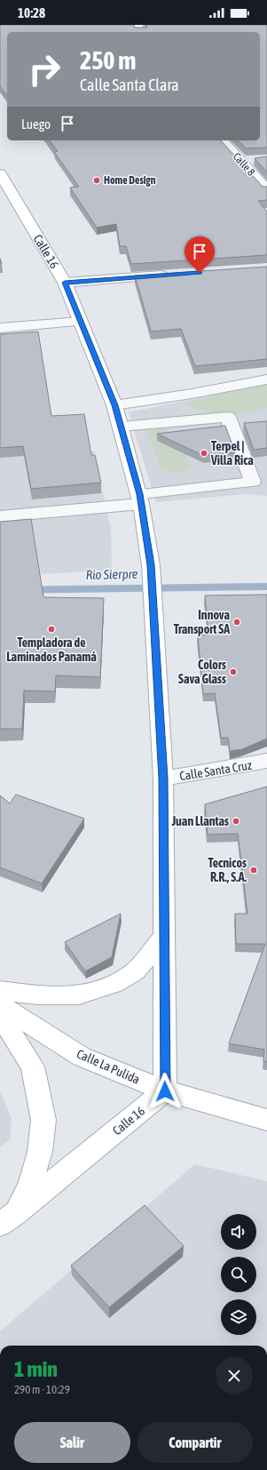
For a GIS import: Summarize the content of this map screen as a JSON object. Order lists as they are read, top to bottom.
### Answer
{
  "streets": {
    "main road": ["Calle 16", "Calle La Pulida"],
    "street": ["Calle 8", "Calle Santa Cruz"]
  },
  "crossings": [
    ["Calle 16", "Calle Santa Cruz"],
    ["Calle 16", "Calle La Pulida"]
  ],
  "water": ["Rio Sierpre"],
  "places": [
    "Home Design",
    "Terpel | Villa Rica",
    "Innova Transport SA",
    "Templadora de Laminados Panamá",
    "Colors Sava Glass",
    "Juan Llantas",
    "Tecnicos R.R., S.A."
  ],
  "page": {
    "status": "10:28",
    "turn": ["250 m", "Calle Santa Clara"],
    "then": "Luego",
    "heading": ["1 min", "290 m · 10:29"],
    "buttons": ["Salir", "Compartir"]
  }
}
